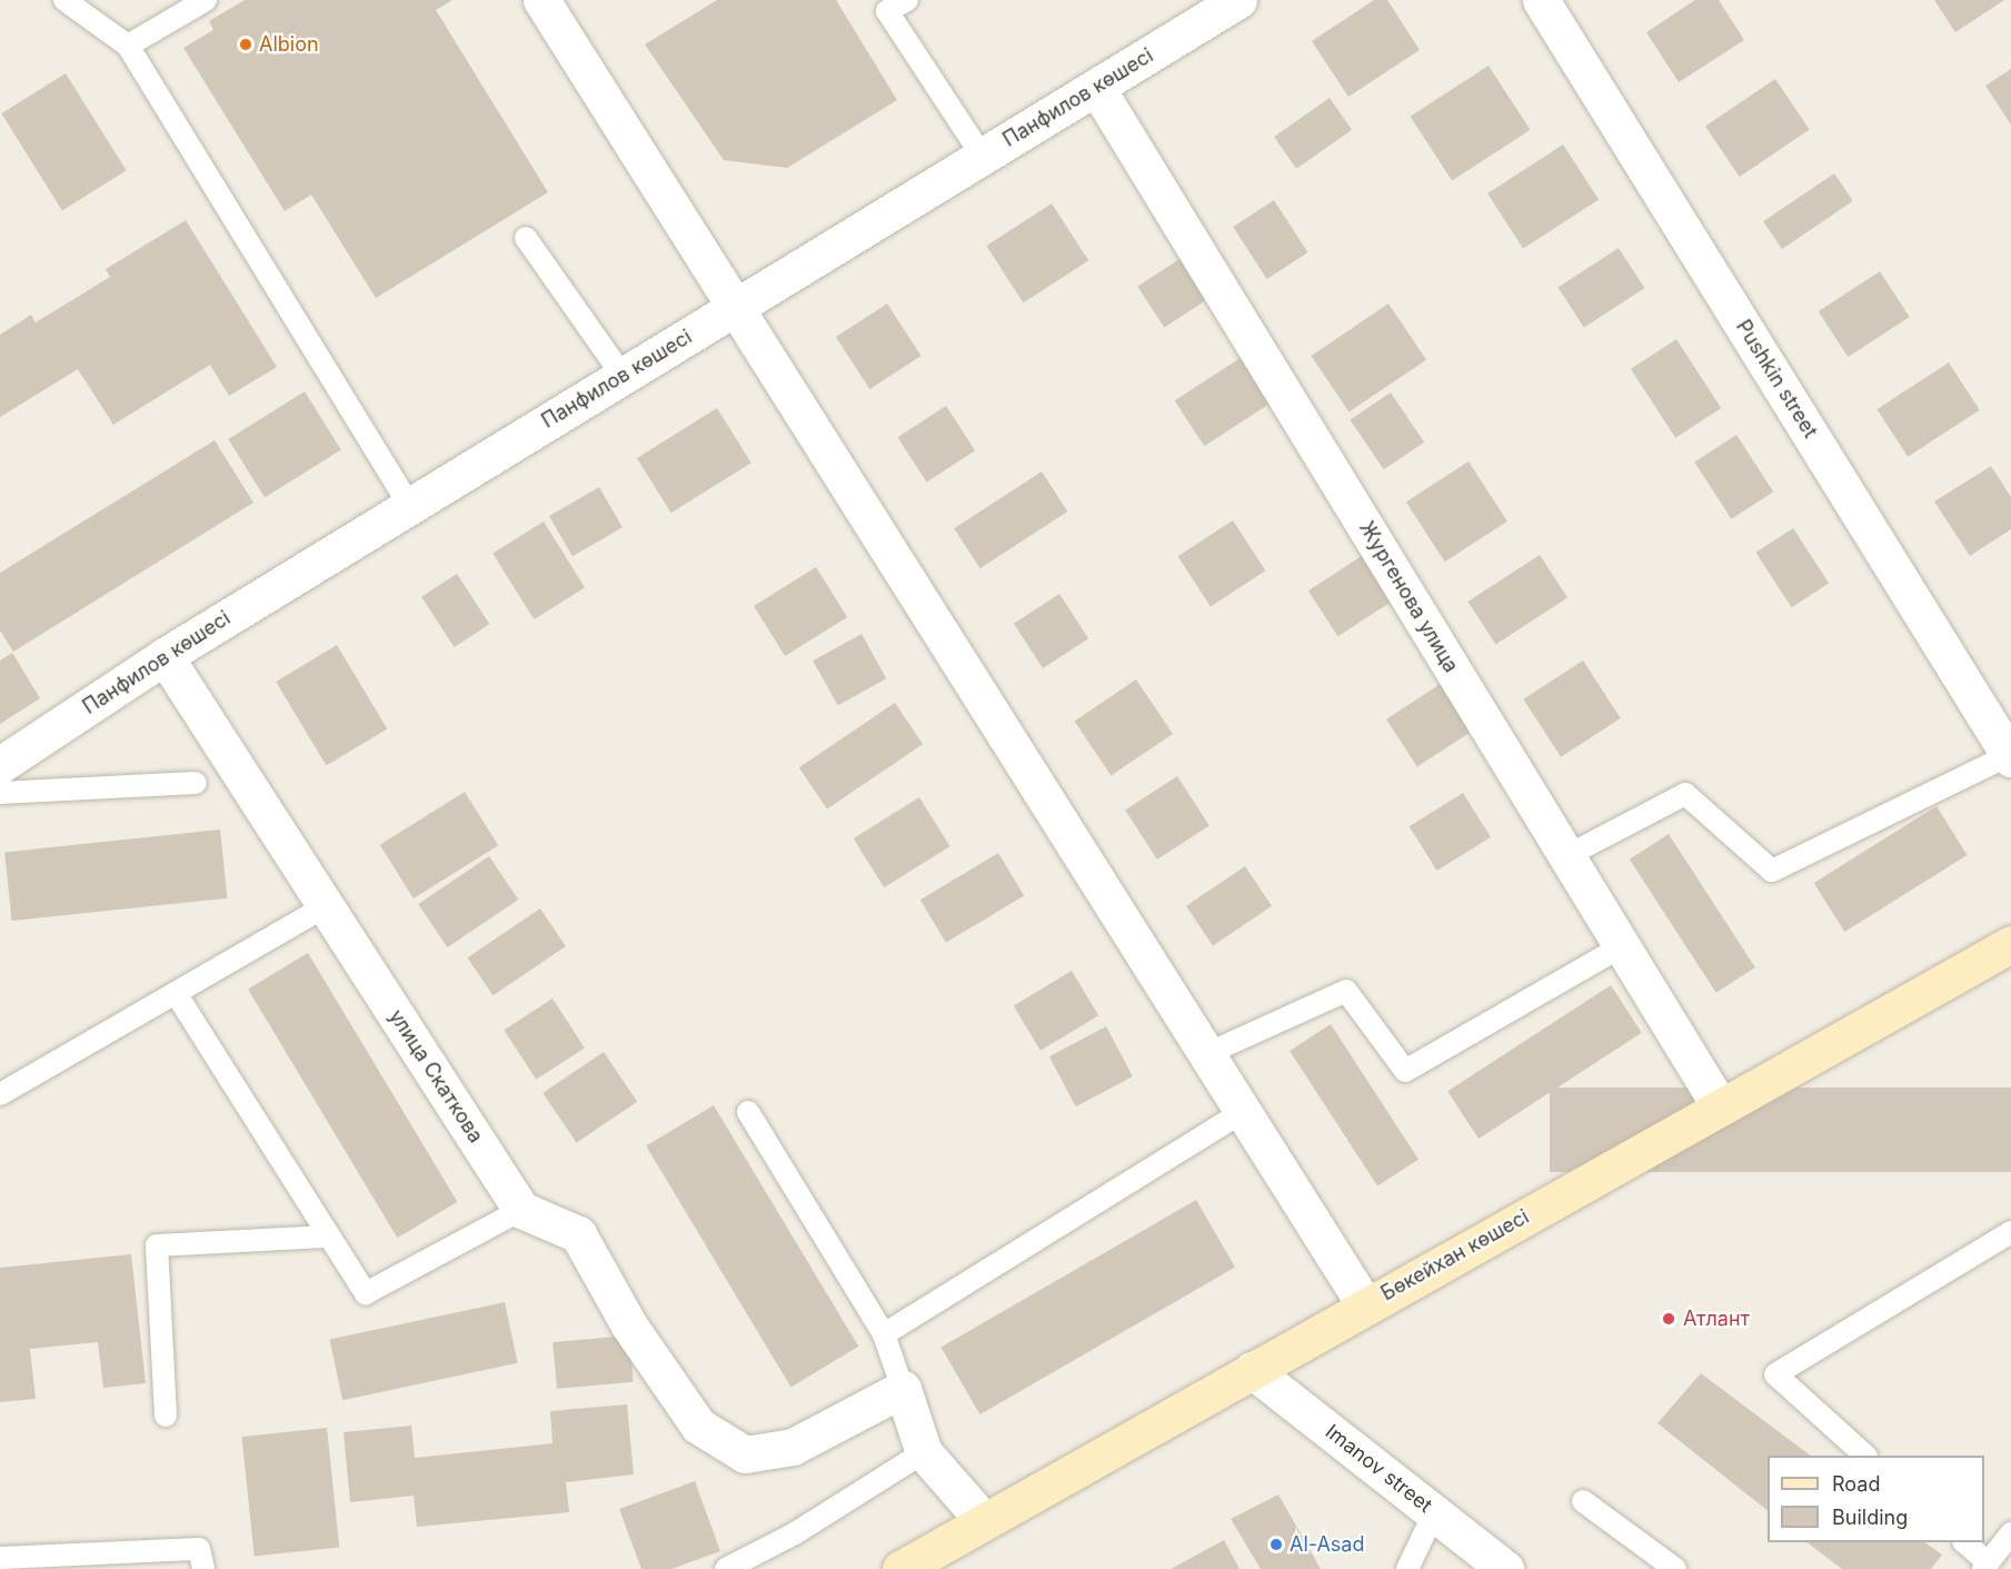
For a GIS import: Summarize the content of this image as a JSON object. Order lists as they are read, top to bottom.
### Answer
{
  "streets": {
    "street": [
      "Панфилов көшесі",
      "Pushkin street",
      "Жургенова улица",
      "улица Скаткова",
      "Бөкейхан көшесі",
      "Imanov street"
    ]
  },
  "crossings": [
    ["Панфилов көшесі", "Жургенова улица"],
    ["Панфилов көшесі", "улица Скаткова"],
    ["Жургенова улица", "Бөкейхан көшесі"],
    ["Бөкейхан көшесі", "Imanov street"]
  ],
  "places": ["Albion", "Атлант", "Al-Asad"],
  "legend": ["Road", "Building"]
}
